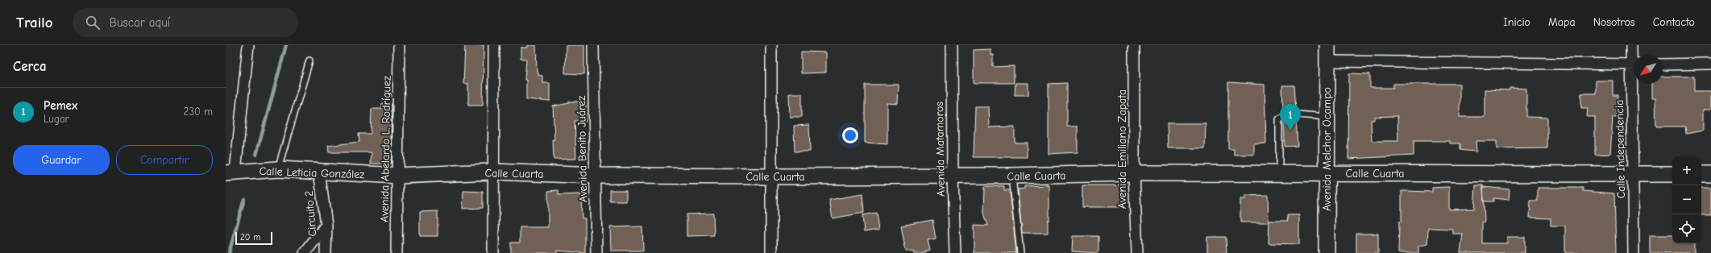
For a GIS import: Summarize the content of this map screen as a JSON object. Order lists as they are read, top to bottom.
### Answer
{
  "streets": {
    "street": [
      "Avenida Abelardo L. Rodríguez",
      "Avenida Benito Juárez",
      "Avenida Matamoros",
      "Avenida Emiliano Zapata",
      "Avenida Melchor Ocampo",
      "Calle Independencia",
      "Calle Leticia González",
      "Calle Cuarta",
      "Circuito 2"
    ]
  },
  "crossings": [
    ["Avenida Abelardo L. Rodríguez", "Calle Leticia González"],
    ["Avenida Abelardo L. Rodríguez", "Calle Cuarta"],
    ["Avenida Benito Juárez", "Calle Cuarta"],
    ["Avenida Matamoros", "Calle Cuarta"],
    ["Avenida Emiliano Zapata", "Calle Cuarta"],
    ["Avenida Melchor Ocampo", "Calle Cuarta"],
    ["Calle Independencia", "Calle Cuarta"],
    ["Calle Leticia González", "Calle Cuarta"],
    ["Calle Leticia González", "Circuito 2"]
  ],
  "scale_bar": "20 m",
  "north": "bottom left",
  "page": {
    "header": "Trailo",
    "search": "Buscar aquí",
    "nav": [
      "Inicio",
      "Mapa",
      "Nosotros",
      "Contacto"
    ],
    "heading": "Cerca",
    "list": [
      {
        "mark": "1",
        "name": "Pemex",
        "note": "Lugar",
        "value": "230 m"
      }
    ],
    "pins": "1",
    "buttons": ["Guardar", "Compartir"],
    "map_buttons": ["+", "−"],
    "scale": "20 m"
  }
}
